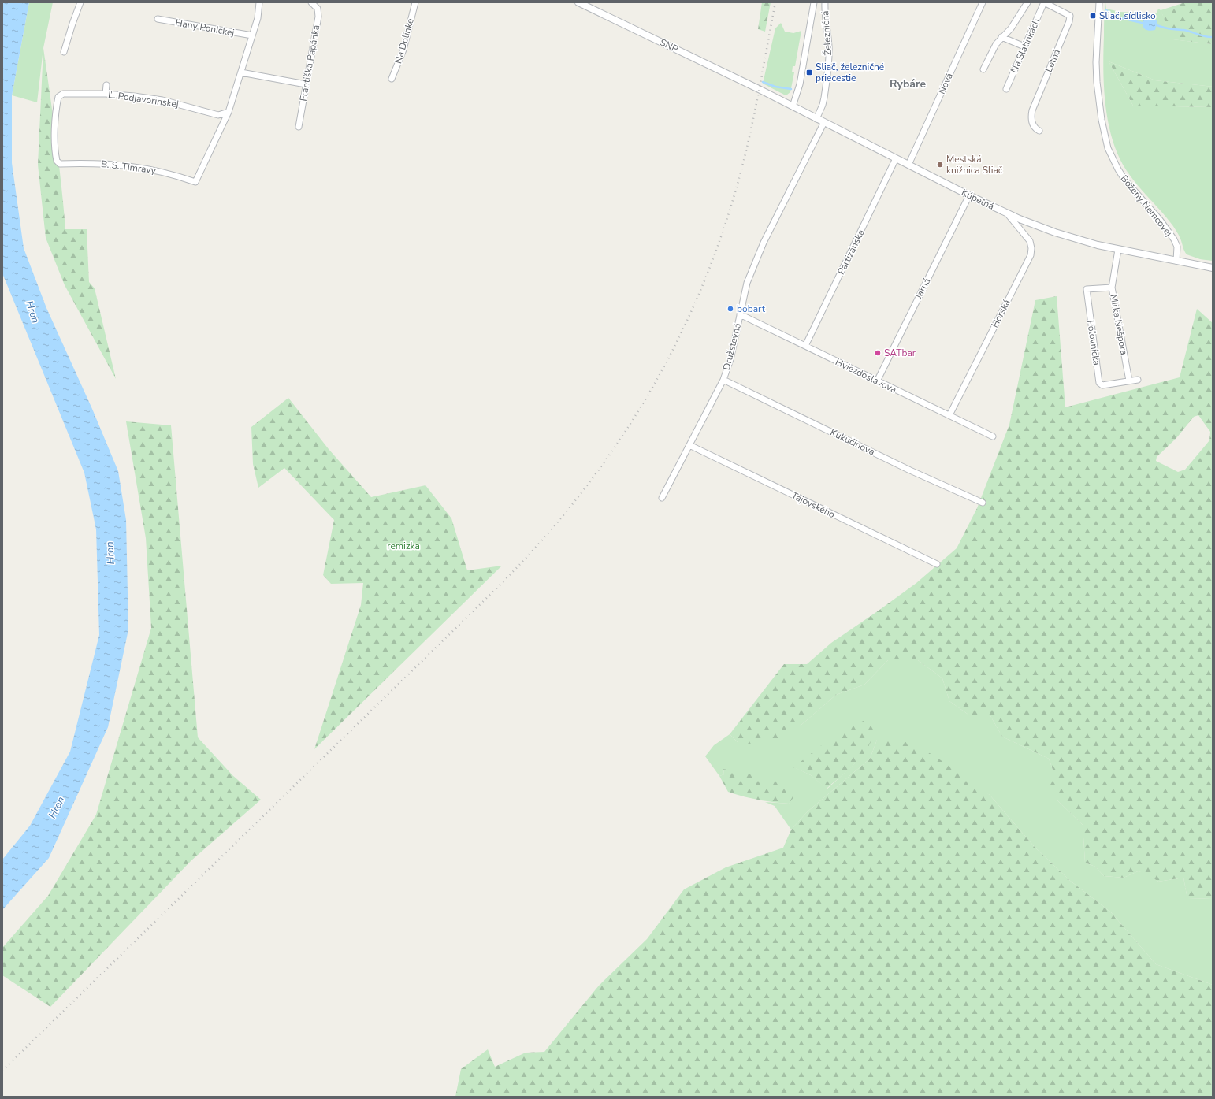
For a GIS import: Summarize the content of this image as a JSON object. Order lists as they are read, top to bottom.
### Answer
{
  "streets": {
    "street": [
      "Hany Ponickej",
      "Železničná",
      "Na Dolinke",
      "SNP",
      "Na Slatinkách",
      "Letná",
      "Františka Papánka",
      "Nová",
      "Ľ. Podjavorinskej",
      "B. S. Timravy",
      "Kúpeľná",
      "Boženy Nemcovej",
      "Partizánska",
      "Jarná",
      "Horská",
      "Mirka Nešpora",
      "Poľovnícka",
      "Družstevná",
      "Hviezdoslavova",
      "Kukučínova",
      "Tajovského"
    ]
  },
  "crossings": [
    ["Železničná", "Kúpeľná"],
    ["SNP", "Kúpeľná"],
    ["Na Slatinkách", "Letná"],
    ["Nová", "Kúpeľná"],
    ["Ľ. Podjavorinskej", "B. S. Timravy"],
    ["Kúpeľná", "Boženy Nemcovej"],
    ["Kúpeľná", "Partizánska"],
    ["Kúpeľná", "Jarná"],
    ["Kúpeľná", "Horská"],
    ["Kúpeľná", "Mirka Nešpora"],
    ["Kúpeľná", "Družstevná"],
    ["Partizánska", "Hviezdoslavova"],
    ["Jarná", "Hviezdoslavova"],
    ["Horská", "Hviezdoslavova"],
    ["Mirka Nešpora", "Poľovnícka"],
    ["Družstevná", "Hviezdoslavova"],
    ["Družstevná", "Kukučínova"],
    ["Družstevná", "Tajovského"]
  ],
  "districts": ["Rybáre"],
  "water": ["Hron"],
  "parks": ["remizka"],
  "places": {
    "transit": ["Sliač, sídlisko", "Sliač, železničné priecestie"],
    "other": ["Mestská knižnica Sliač", "bobart", "SATbar"]
  }
}
